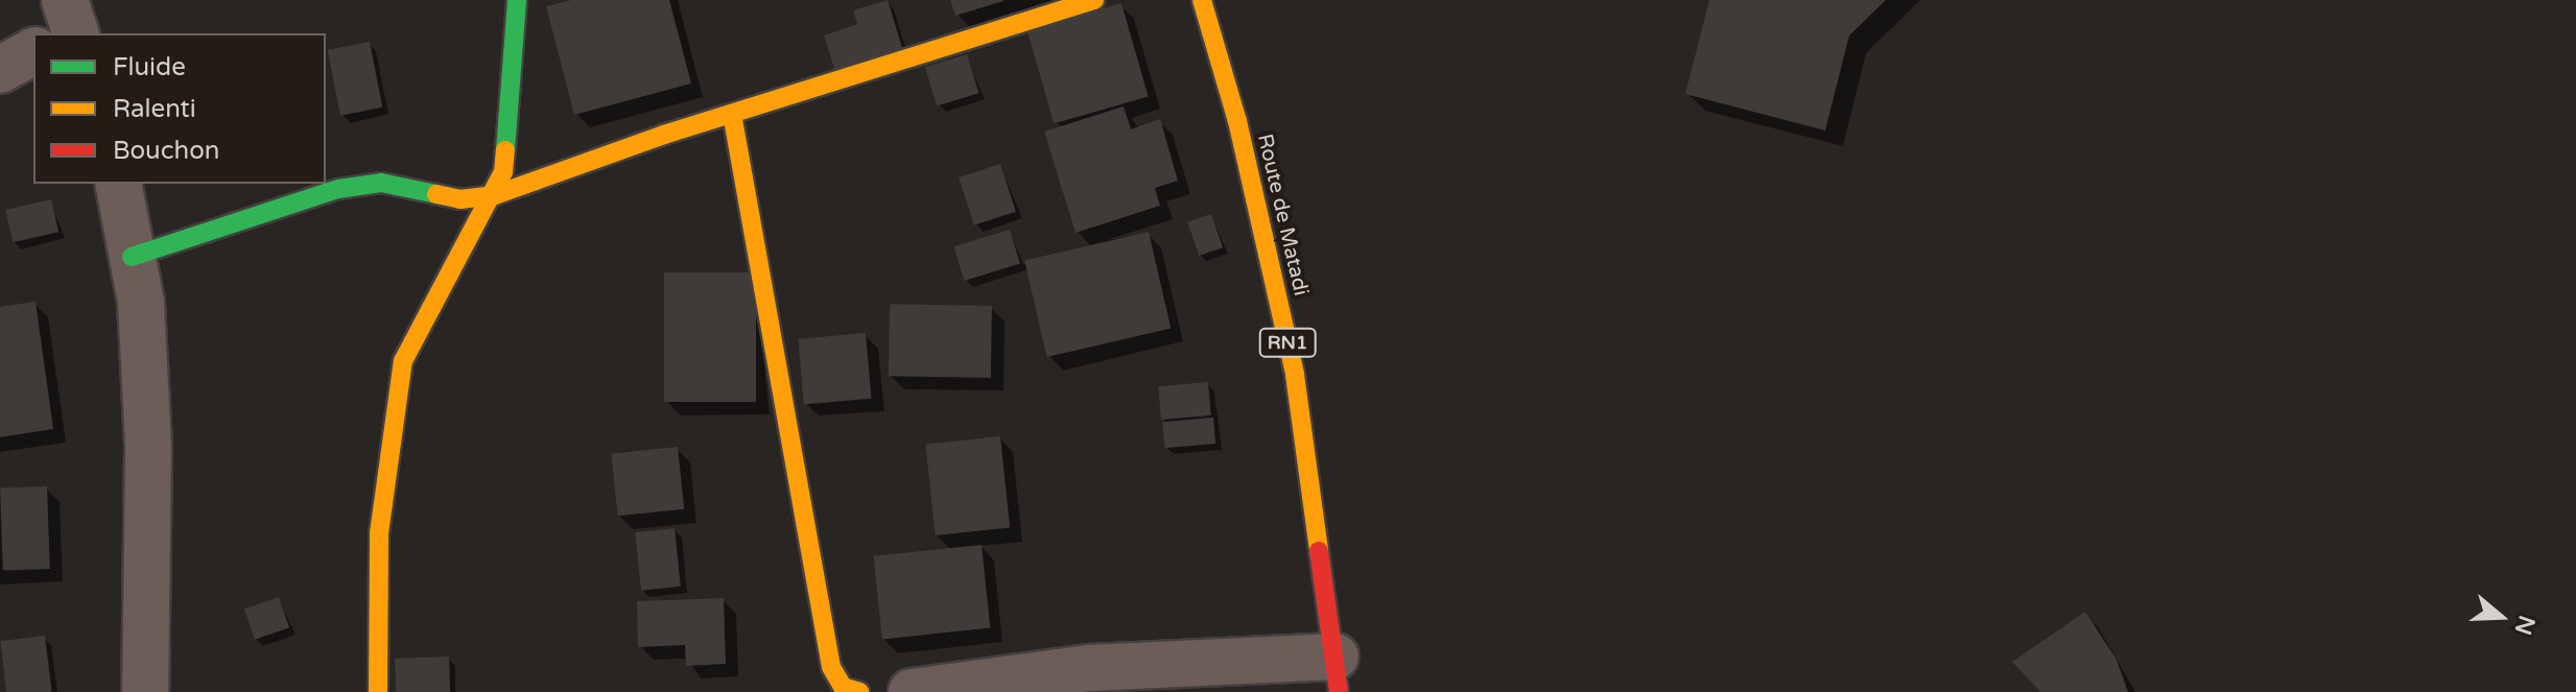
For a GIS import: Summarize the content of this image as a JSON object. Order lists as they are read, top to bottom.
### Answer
{
  "streets": {
    "main road": ["Route de Matadi", "RN1"]
  },
  "legend": ["Fluide", "Ralenti", "Bouchon"],
  "north": "right"
}
